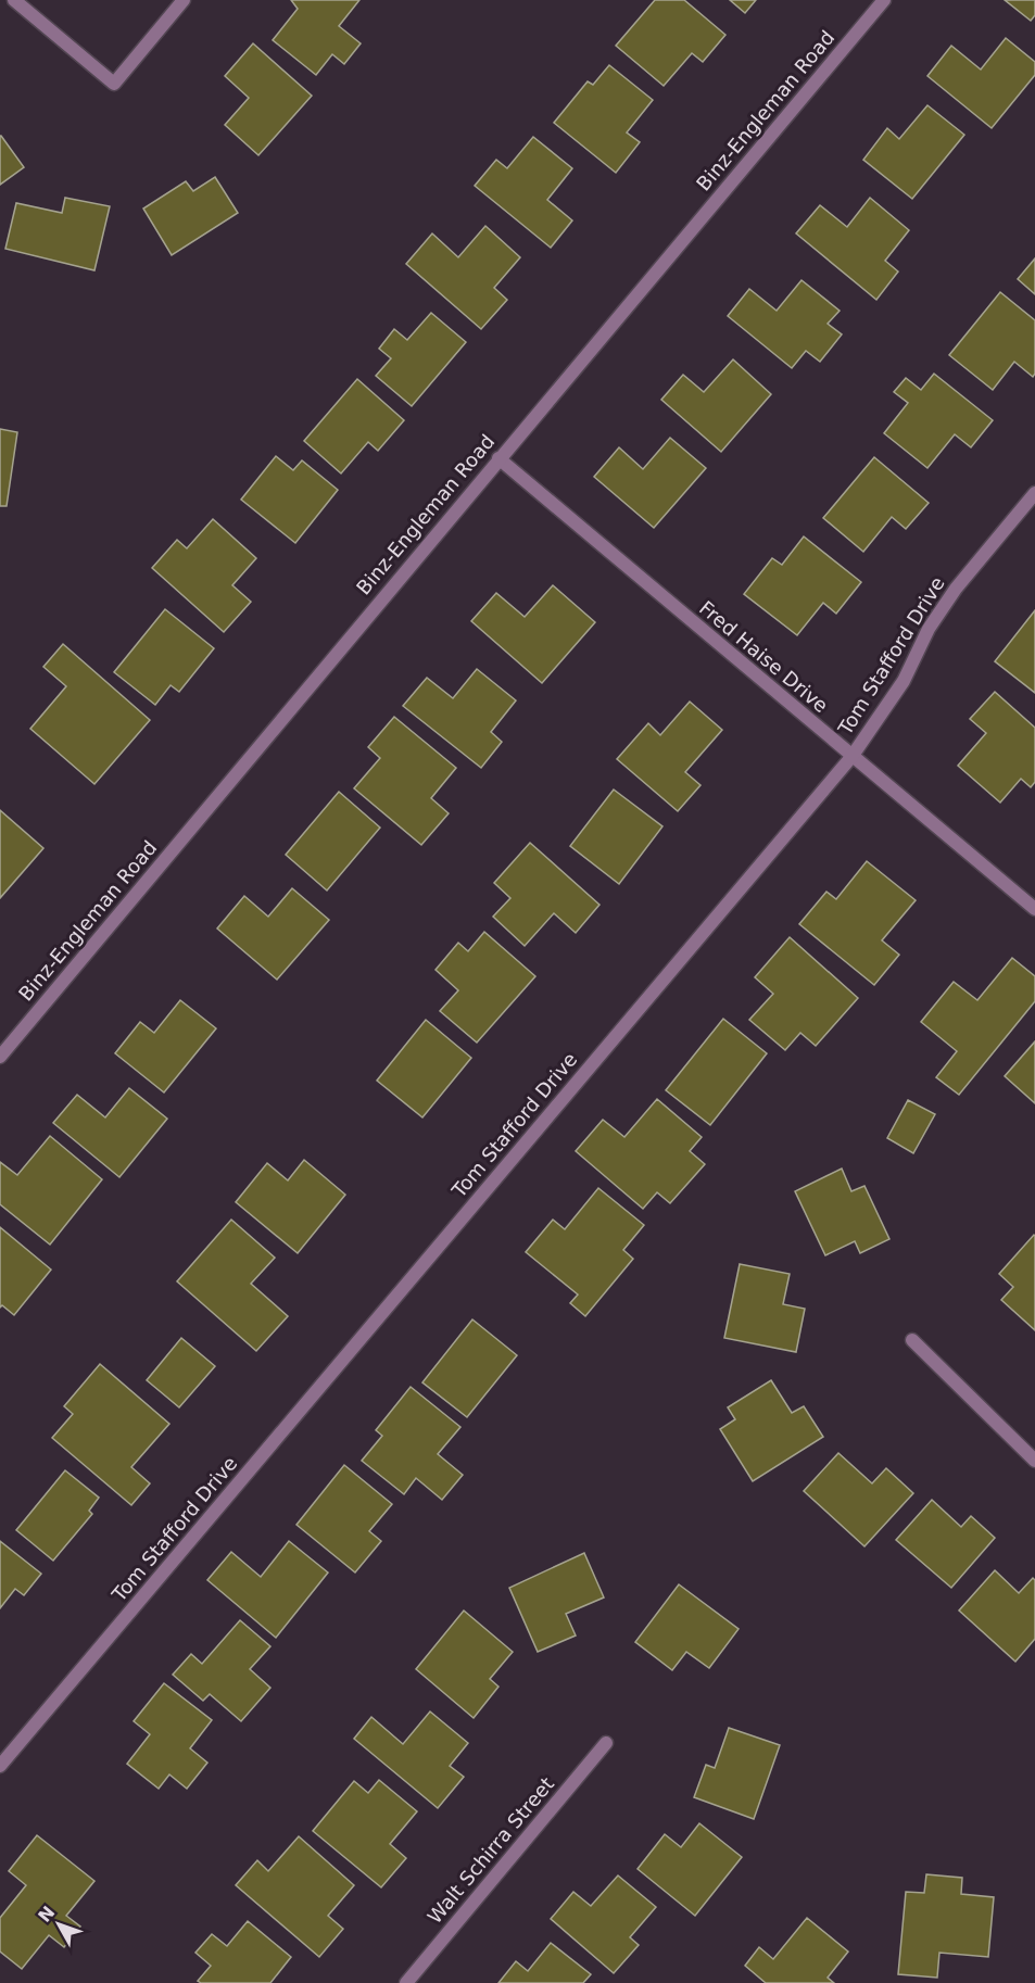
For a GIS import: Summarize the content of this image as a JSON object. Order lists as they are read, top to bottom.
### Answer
{
  "streets": {
    "street": [
      "Binz-Engleman Road",
      "Tom Stafford Drive",
      "Fred Haise Drive",
      "Walt Schirra Street"
    ]
  },
  "crossings": [
    ["Binz-Engleman Road", "Fred Haise Drive"],
    ["Tom Stafford Drive", "Fred Haise Drive"]
  ],
  "north": "top left"
}
